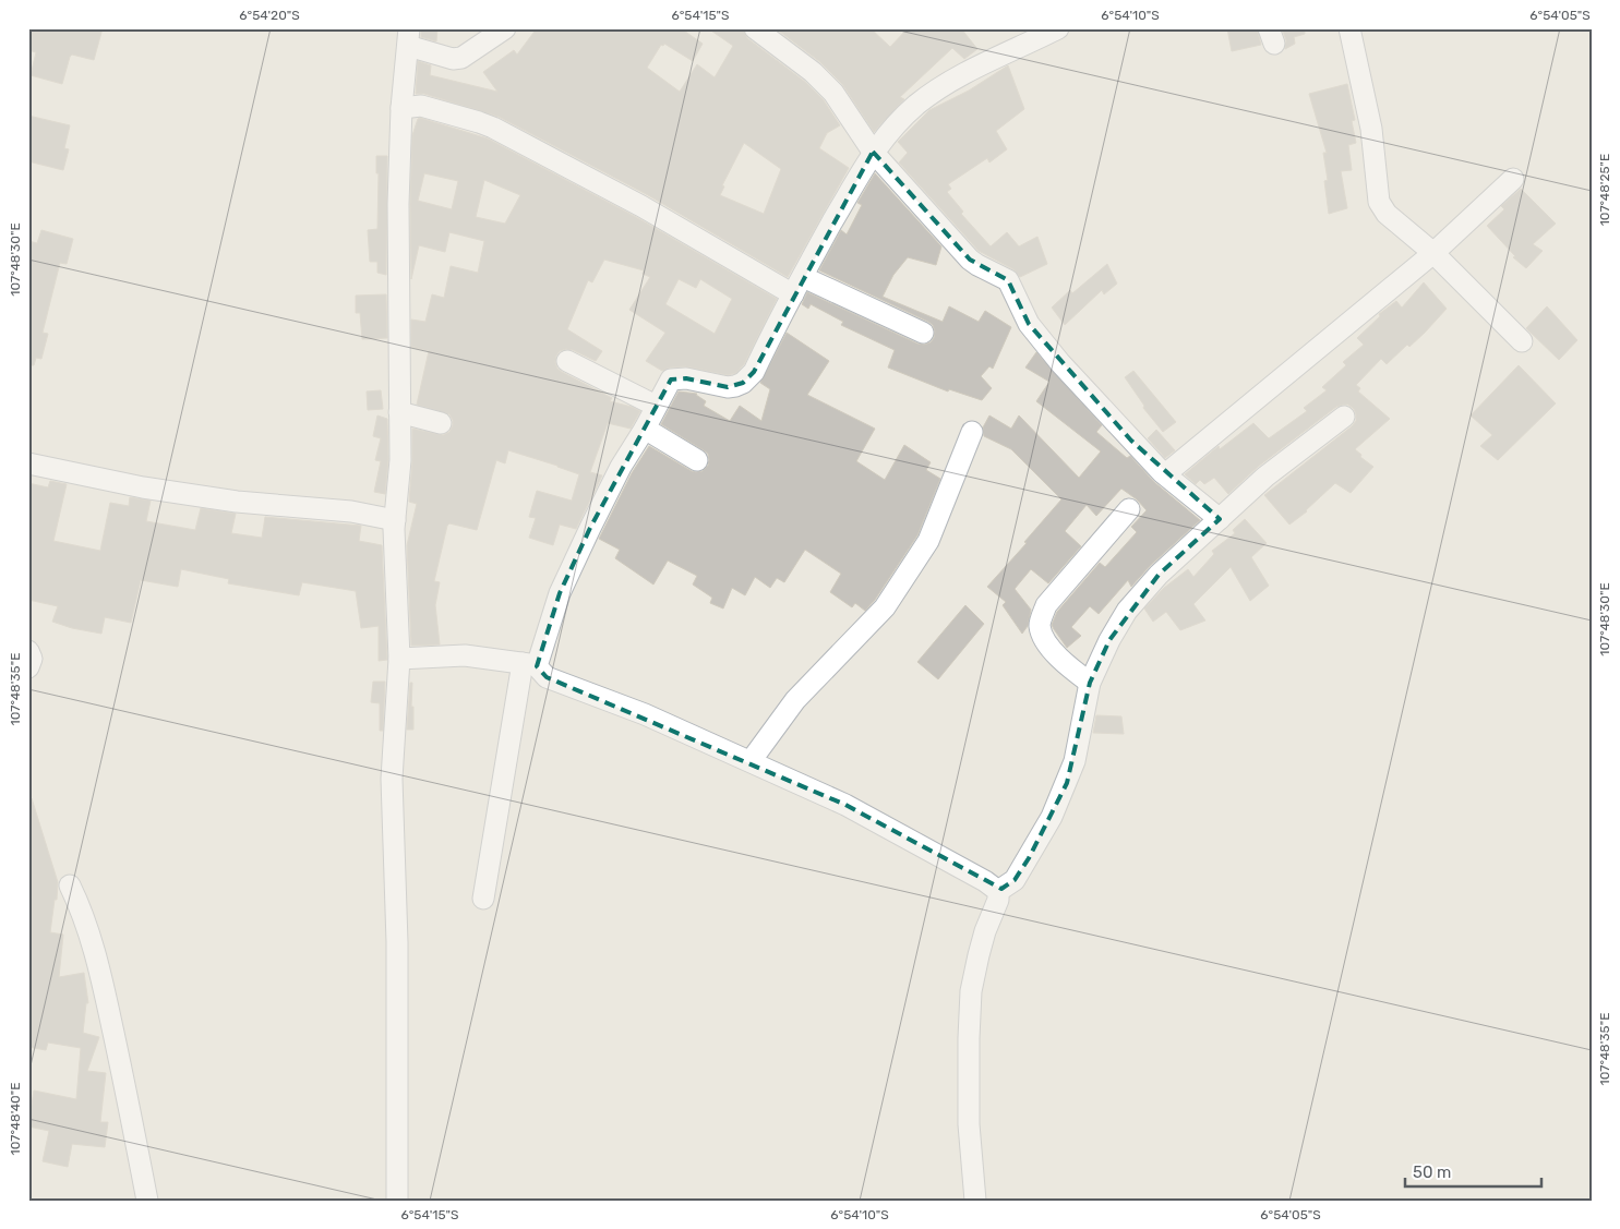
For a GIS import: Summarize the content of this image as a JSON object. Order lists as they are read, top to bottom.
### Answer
{
  "scale_bar": "50 m",
  "coordinates": [
    "6°54'20\"S",
    "6°54'15\"S",
    "6°54'10\"S",
    "6°54'05\"S",
    "107°48'25\"E",
    "107°48'30\"E",
    "107°48'35\"E",
    "107°48'40\"E"
  ]
}
